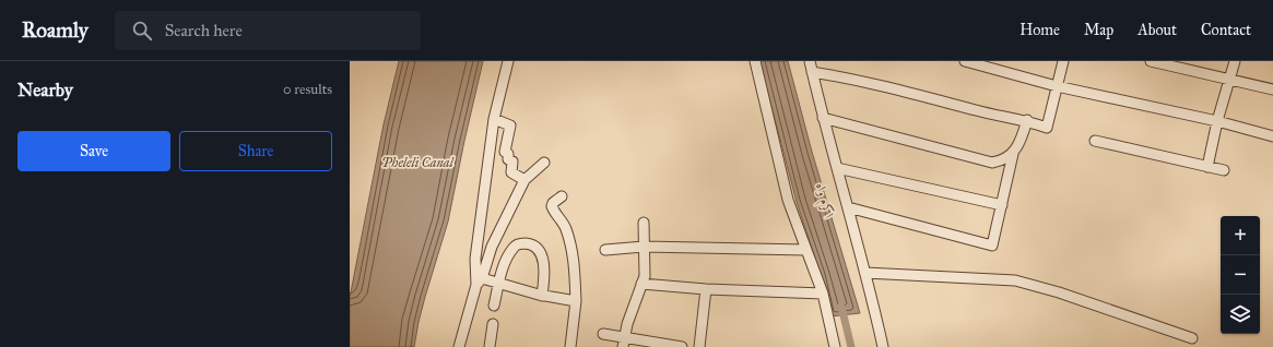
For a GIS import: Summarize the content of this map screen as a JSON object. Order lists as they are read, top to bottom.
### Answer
{
  "water": ["Pheleli Canal", "اکرم واہ"],
  "page": {
    "header": "Roamly",
    "search": "Search here",
    "nav": [
      "Home",
      "Map",
      "About",
      "Contact"
    ],
    "heading": ["Nearby", "0 results"],
    "buttons": ["Save", "Share"],
    "map_buttons": ["+", "−"]
  }
}
